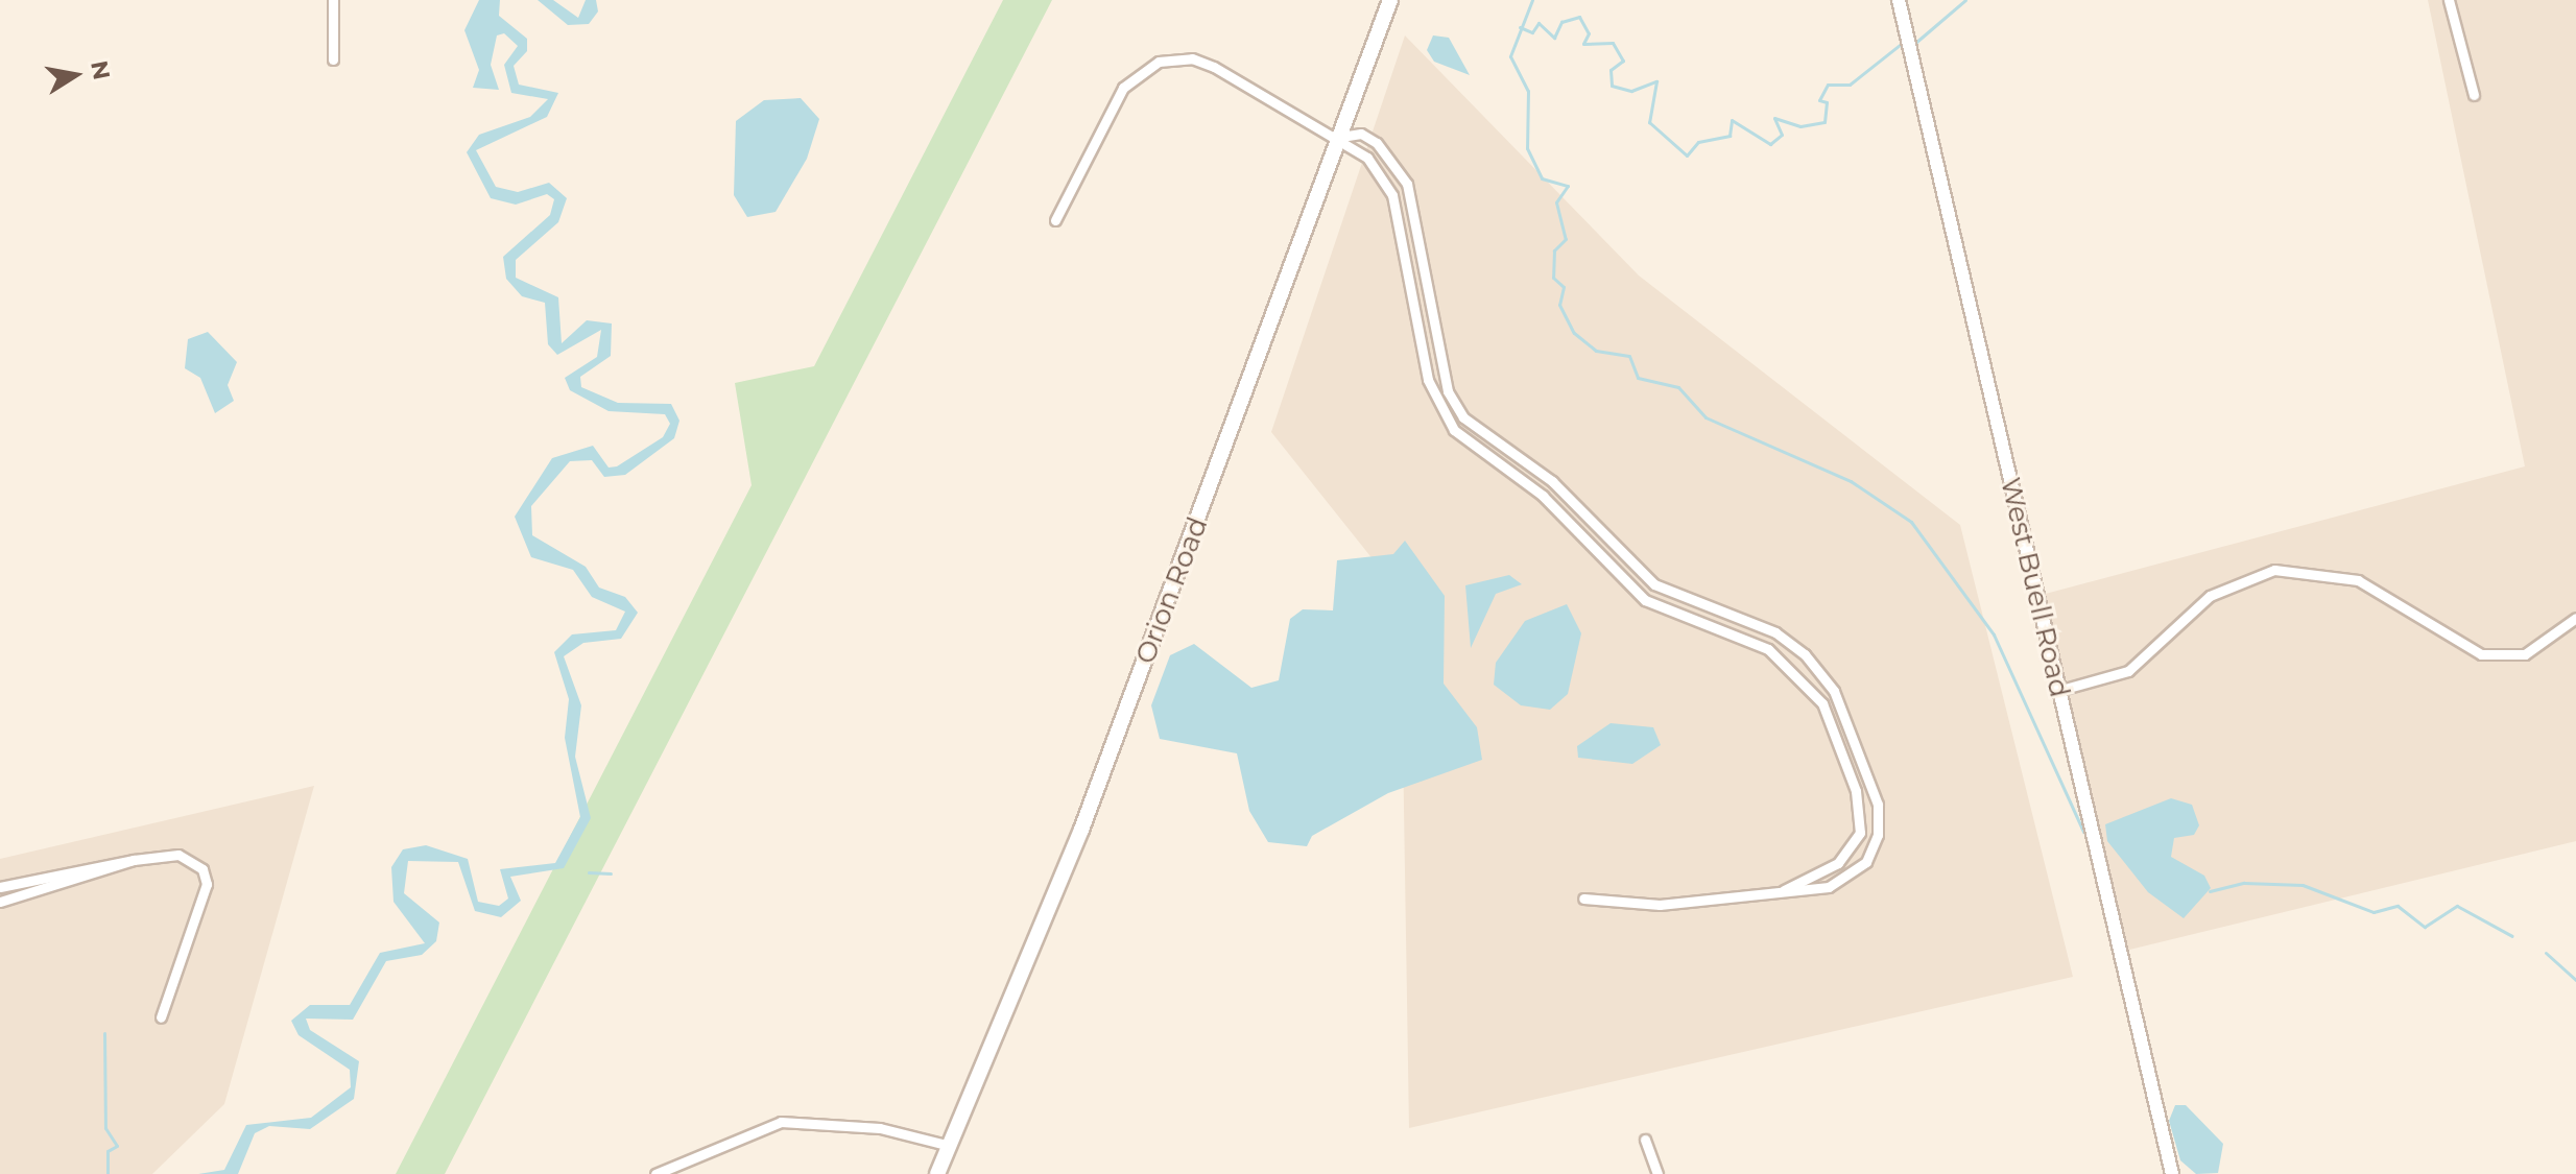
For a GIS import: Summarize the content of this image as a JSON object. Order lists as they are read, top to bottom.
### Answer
{
  "streets": {
    "main road": ["Orion Road"],
    "street": ["West Buell Road"]
  },
  "north": "right"
}
